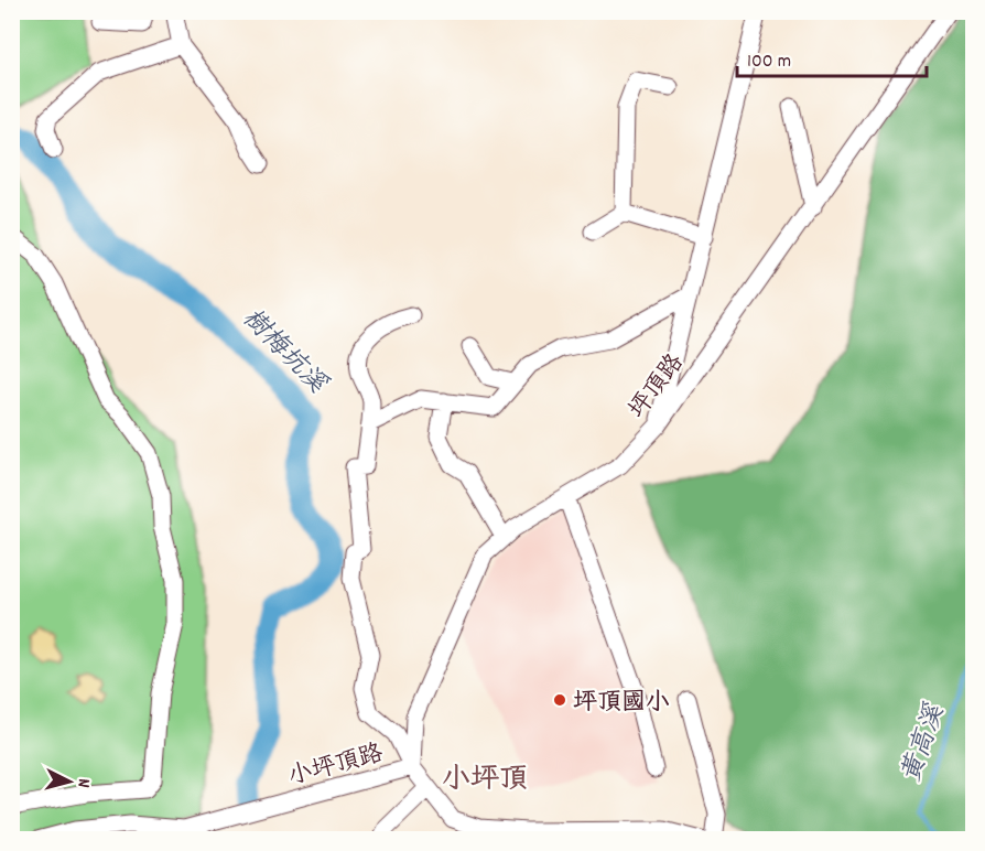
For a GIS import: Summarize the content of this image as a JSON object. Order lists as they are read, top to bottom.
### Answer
{
  "streets": {
    "street": ["坪頂路", "小坪頂路"]
  },
  "crossings": [
    ["坪頂路", "小坪頂路"]
  ],
  "districts": ["小坪頂"],
  "water": ["樹梅坑溪", "黃高溪"],
  "places": ["坪頂國小"],
  "scale_bar": "100 m",
  "north": "right"
}
